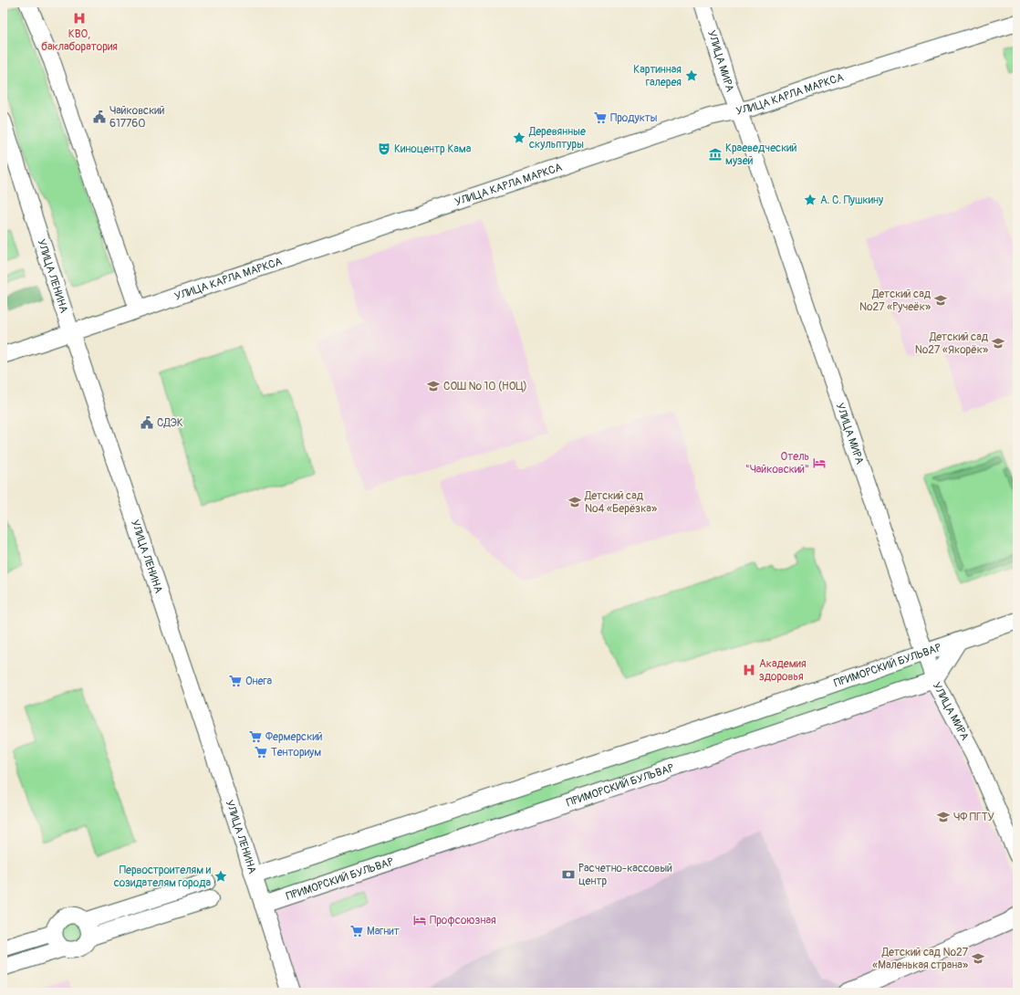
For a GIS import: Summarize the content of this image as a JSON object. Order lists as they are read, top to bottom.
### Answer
{
  "streets": {
    "street": [
      "УЛИЦА МИРА",
      "УЛИЦА КАРЛА МАРКСА",
      "УЛИЦА ЛЕНИНА",
      "ПРИМОРСКИЙ БУЛЬВАР"
    ]
  },
  "crossings": [
    ["УЛИЦА МИРА", "УЛИЦА КАРЛА МАРКСА"],
    ["УЛИЦА МИРА", "ПРИМОРСКИЙ БУЛЬВАР"],
    ["УЛИЦА КАРЛА МАРКСА", "УЛИЦА ЛЕНИНА"],
    ["УЛИЦА ЛЕНИНА", "ПРИМОРСКИЙ БУЛЬВАР"]
  ],
  "places": {
    "hospital": ["КВО, баклаборатория", "Академия здоровья"],
    "place": [
      "Картинная галерея",
      "Деревянные скульптуры",
      "А. С. Пушкину",
      "Первостроителям и созидателям города"
    ],
    "public building": ["Чайковский 617760", "СДЭК"],
    "supermarket": [
      "Продукты",
      "Онега",
      "Фермерский",
      "Тенториум",
      "Магнит"
    ],
    "theatre": ["Киноцентр Кама"],
    "museum": ["Краеведческий музей"],
    "school or university": [
      "Детский сад №27 «Ручеёк»",
      "Детский сад №27 «Якорёк»",
      "СОШ № 10 (НОЦ)",
      "Детский сад №4 «Берёзка»",
      "ЧФ ПГТУ",
      "Детский сад №27 «Маленькая страна»"
    ],
    "hotel": ["Отель \"Чайковский\"", "Профсоюзная"],
    "bank": ["Расчетно-кассовый центр"]
  }
}
